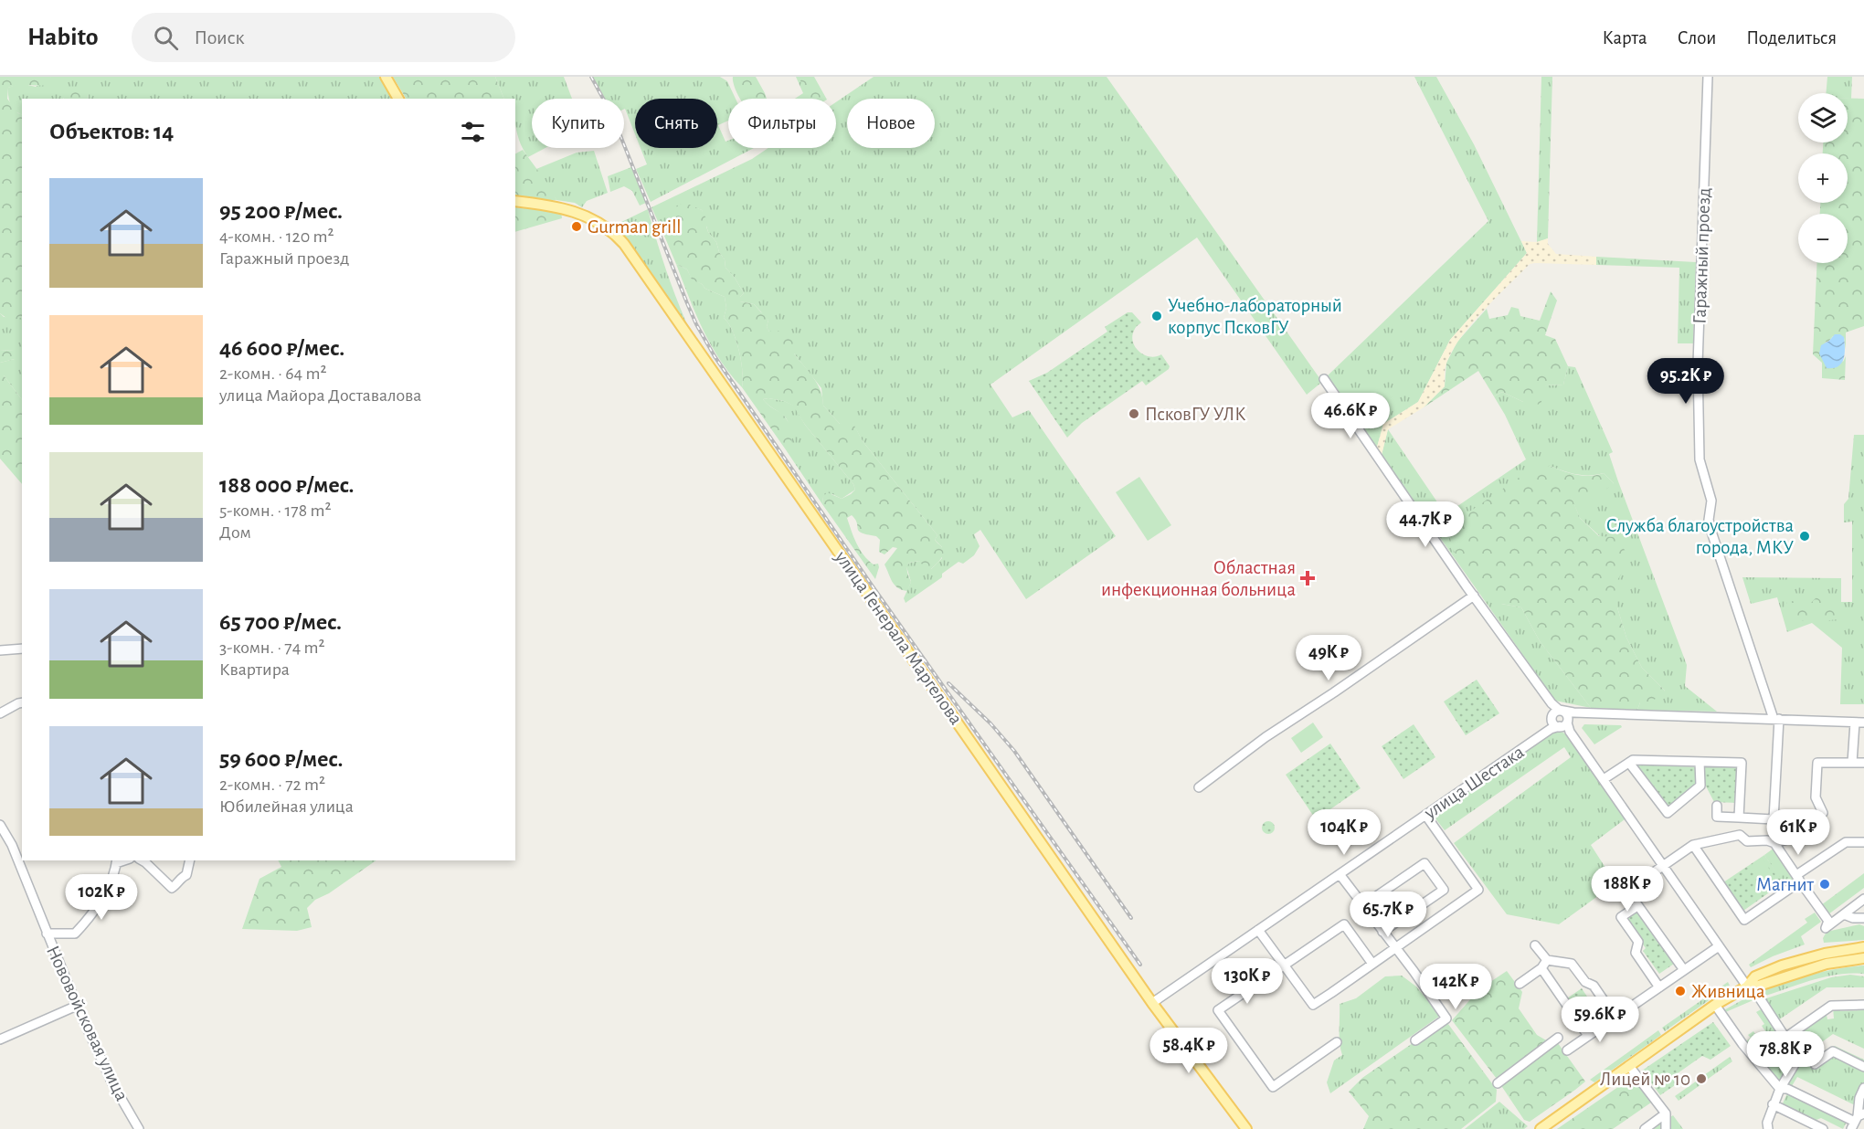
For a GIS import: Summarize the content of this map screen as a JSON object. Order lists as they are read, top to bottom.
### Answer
{
  "streets": {
    "main road": ["улица Генерала Маргелова"],
    "street": ["Гаражный проезд", "улица Шестака", "Нововойсковая улица"]
  },
  "crossings": [
    ["улица Генерала Маргелова", "улица Шестака"]
  ],
  "places": {
    "other": [
      "Gurman grill",
      "Учебно-лабораторный корпус ПсковГУ",
      "ПсковГУ УЛК",
      "Служба благоустройства города, МКУ",
      "Магнит",
      "Живница",
      "Лицей № 10"
    ],
    "health": ["Областная инфекционная больница"]
  },
  "page": {
    "header": "Habito",
    "search": "Поиск",
    "nav": ["Карта", "Слои", "Поделиться"],
    "map_buttons": ["+", "−"],
    "chip": [
      "Купить",
      "Снять",
      "Фильтры",
      "Новое"
    ],
    "heading": "Объектов: 14",
    "list": [
      {
        "name": "95 200 ₽/мес.",
        "note": "4-комн. · 120 m² · Гаражный проезд"
      },
      {
        "name": "46 600 ₽/мес.",
        "note": "2-комн. · 64 m² · улица Майора Доставалова"
      },
      {
        "name": "188 000 ₽/мес.",
        "note": "5-комн. · 178 m² · Дом"
      },
      {
        "name": "65 700 ₽/мес.",
        "note": "3-комн. · 74 m² · Квартира"
      },
      {
        "name": "59 600 ₽/мес.",
        "note": "2-комн. · 72 m² · Юбилейная улица"
      }
    ],
    "price": [
      "95.2K ₽",
      "46.6K ₽",
      "44.7K ₽",
      "49K ₽",
      "104K ₽",
      "61K ₽",
      "188K ₽",
      "102K ₽",
      "65.7K ₽",
      "130K ₽",
      "142K ₽",
      "59.6K ₽",
      "58.4K ₽",
      "78.8K ₽"
    ]
  }
}
